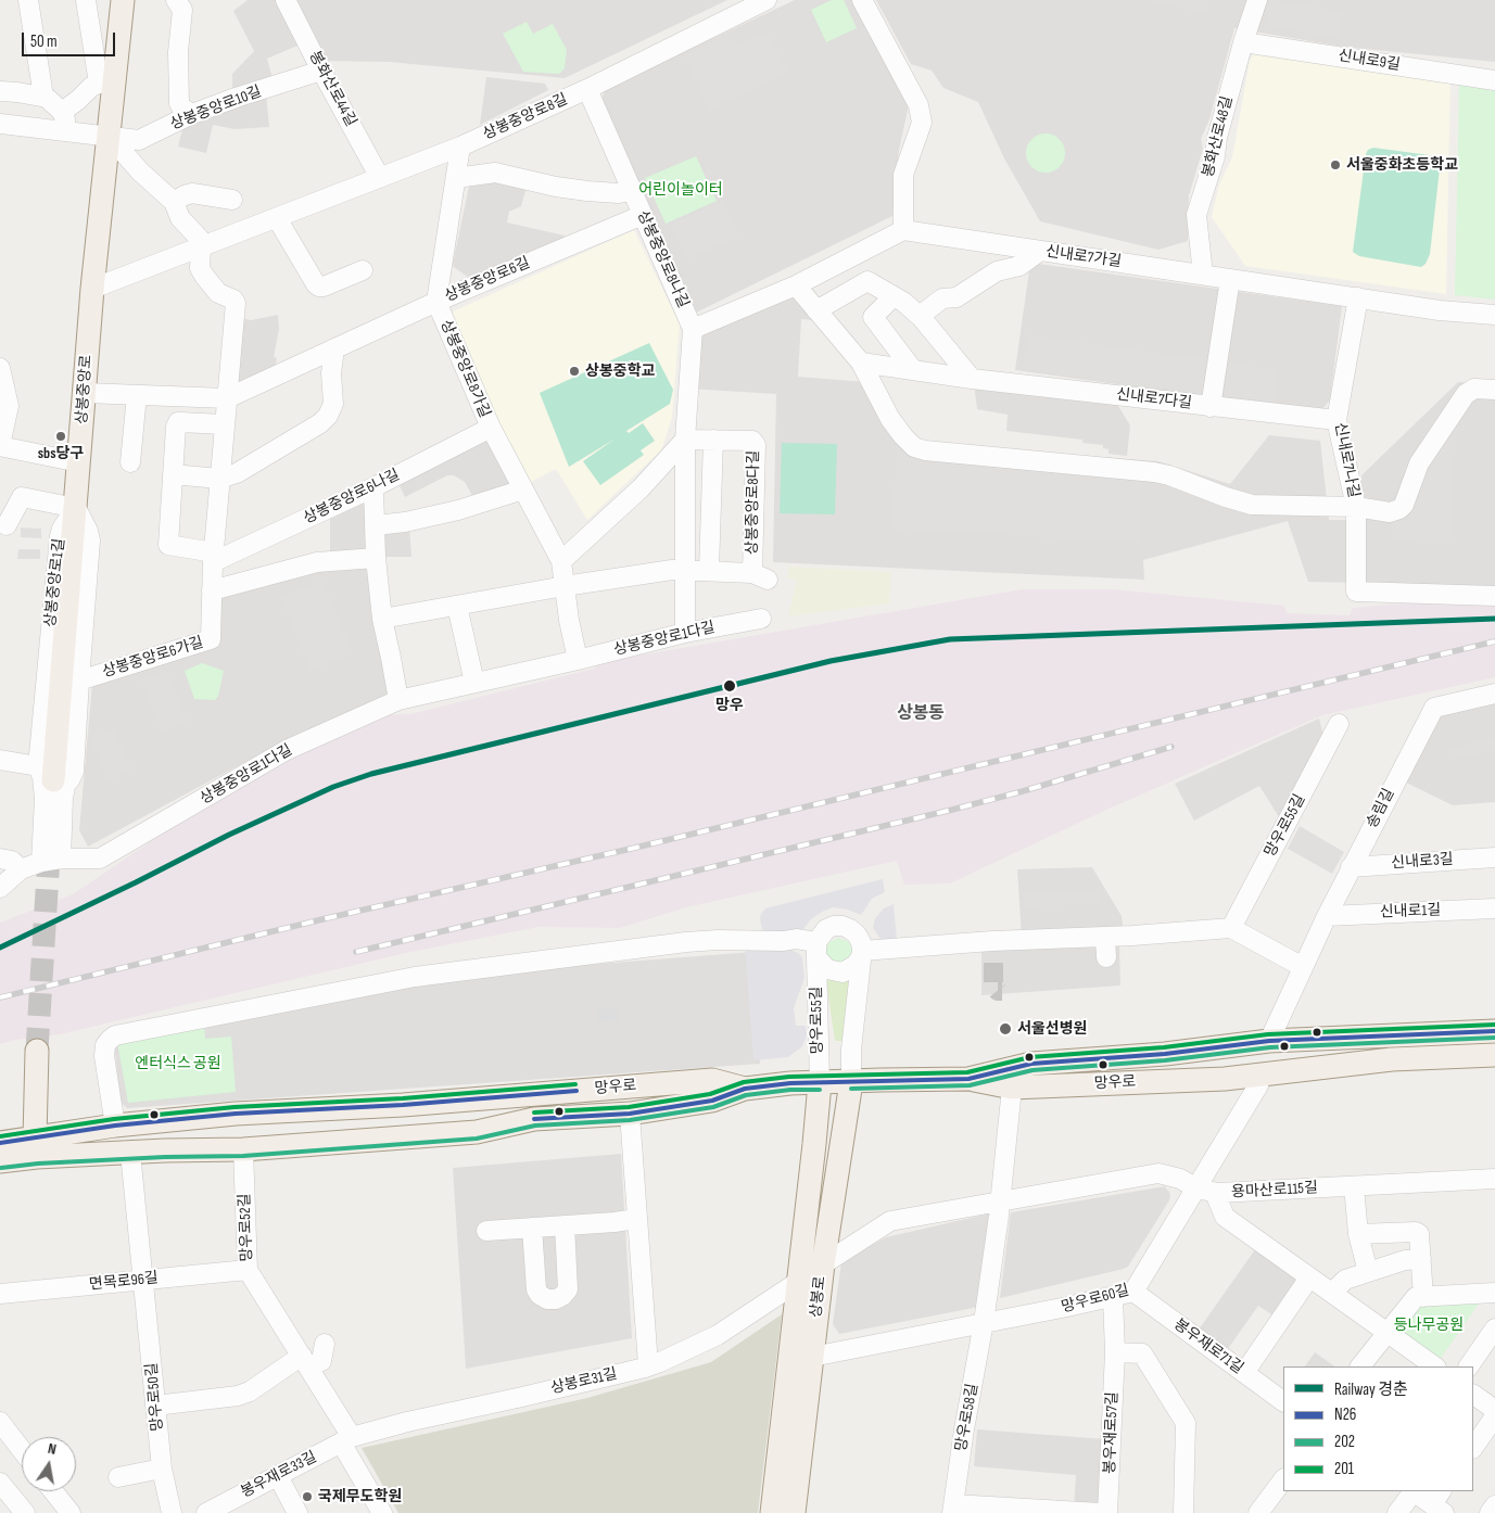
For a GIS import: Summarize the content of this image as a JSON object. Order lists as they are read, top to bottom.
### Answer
{
  "streets": {
    "main road": ["상봉중앙로", "망우로", "상봉로"],
    "street": [
      "신내로9길",
      "봉화산로44길",
      "상봉중앙로10길",
      "상봉중앙로8길",
      "봉화산로48길",
      "신내로7가길",
      "상봉중앙로8나길",
      "상봉중앙로6길",
      "상봉중앙로8가길",
      "신내로7다길",
      "신내로7나길",
      "상봉중앙로6나길",
      "상봉중앙로8다길",
      "상봉중앙로1길",
      "상봉중앙로1다길",
      "상봉중앙로6가길",
      "송림길",
      "망우로55길",
      "신내로3길",
      "신내로1길",
      "용마산로115길",
      "망우로52길",
      "면목로96길",
      "망우로60길",
      "봉우재로71길",
      "상봉로31길",
      "망우로50길",
      "망우로58길",
      "봉우재로57길",
      "봉우재로33길"
    ]
  },
  "crossings": [
    ["신내로9길", "봉화산로48길"],
    ["봉화산로44길", "상봉중앙로10길"],
    ["봉화산로44길", "상봉중앙로8길"],
    ["상봉중앙로10길", "상봉중앙로"],
    ["상봉중앙로8길", "상봉중앙로8나길"],
    ["상봉중앙로8길", "상봉중앙로8가길"],
    ["상봉중앙로8길", "상봉중앙로"],
    ["봉화산로48길", "신내로7가길"],
    ["신내로7가길", "신내로7나길"],
    ["상봉중앙로8나길", "상봉중앙로6길"],
    ["상봉중앙로8나길", "상봉중앙로8다길"],
    ["상봉중앙로8나길", "상봉중앙로1다길"],
    ["상봉중앙로6길", "상봉중앙로8가길"],
    ["상봉중앙로6길", "상봉중앙로"],
    ["상봉중앙로6길", "상봉중앙로6가길"],
    ["상봉중앙로8가길", "상봉중앙로6나길"],
    ["상봉중앙로8가길", "상봉중앙로1다길"],
    ["상봉중앙로", "상봉중앙로1길"],
    ["신내로7다길", "신내로7나길"],
    ["상봉중앙로6나길", "상봉중앙로6가길"],
    ["상봉중앙로1길", "상봉중앙로1다길"],
    ["상봉중앙로1길", "상봉중앙로6가길"],
    ["송림길", "신내로3길"],
    ["송림길", "신내로1길"],
    ["송림길", "망우로"],
    ["망우로55길", "망우로"],
    ["망우로55길", "상봉로"],
    ["망우로", "망우로52길"],
    ["망우로", "상봉로"],
    ["망우로", "망우로60길"],
    ["망우로", "망우로50길"],
    ["망우로", "망우로58길"],
    ["용마산로115길", "망우로60길"],
    ["망우로52길", "면목로96길"],
    ["망우로52길", "상봉로31길"],
    ["망우로52길", "봉우재로33길"],
    ["면목로96길", "망우로50길"],
    ["상봉로", "망우로60길"],
    ["상봉로", "상봉로31길"],
    ["망우로60길", "봉우재로71길"],
    ["망우로60길", "망우로58길"],
    ["망우로60길", "봉우재로57길"],
    ["상봉로31길", "봉우재로33길"]
  ],
  "districts": ["상봉동"],
  "parks": ["어린이놀이터", "엔터식스 공원", "등나무공원"],
  "places": [
    "서울중화초등학교",
    "상봉중학교",
    "sbs당구",
    "망우",
    "서울선병원",
    "국제무도학원"
  ],
  "lines": [
    "rail line 경춘",
    "transit line 201",
    "transit line N26",
    "transit line 202"
  ],
  "legend": [
    "Railway 경춘",
    "N26",
    "202",
    "201"
  ],
  "scale_bar": "50 m",
  "north": "top"
}
